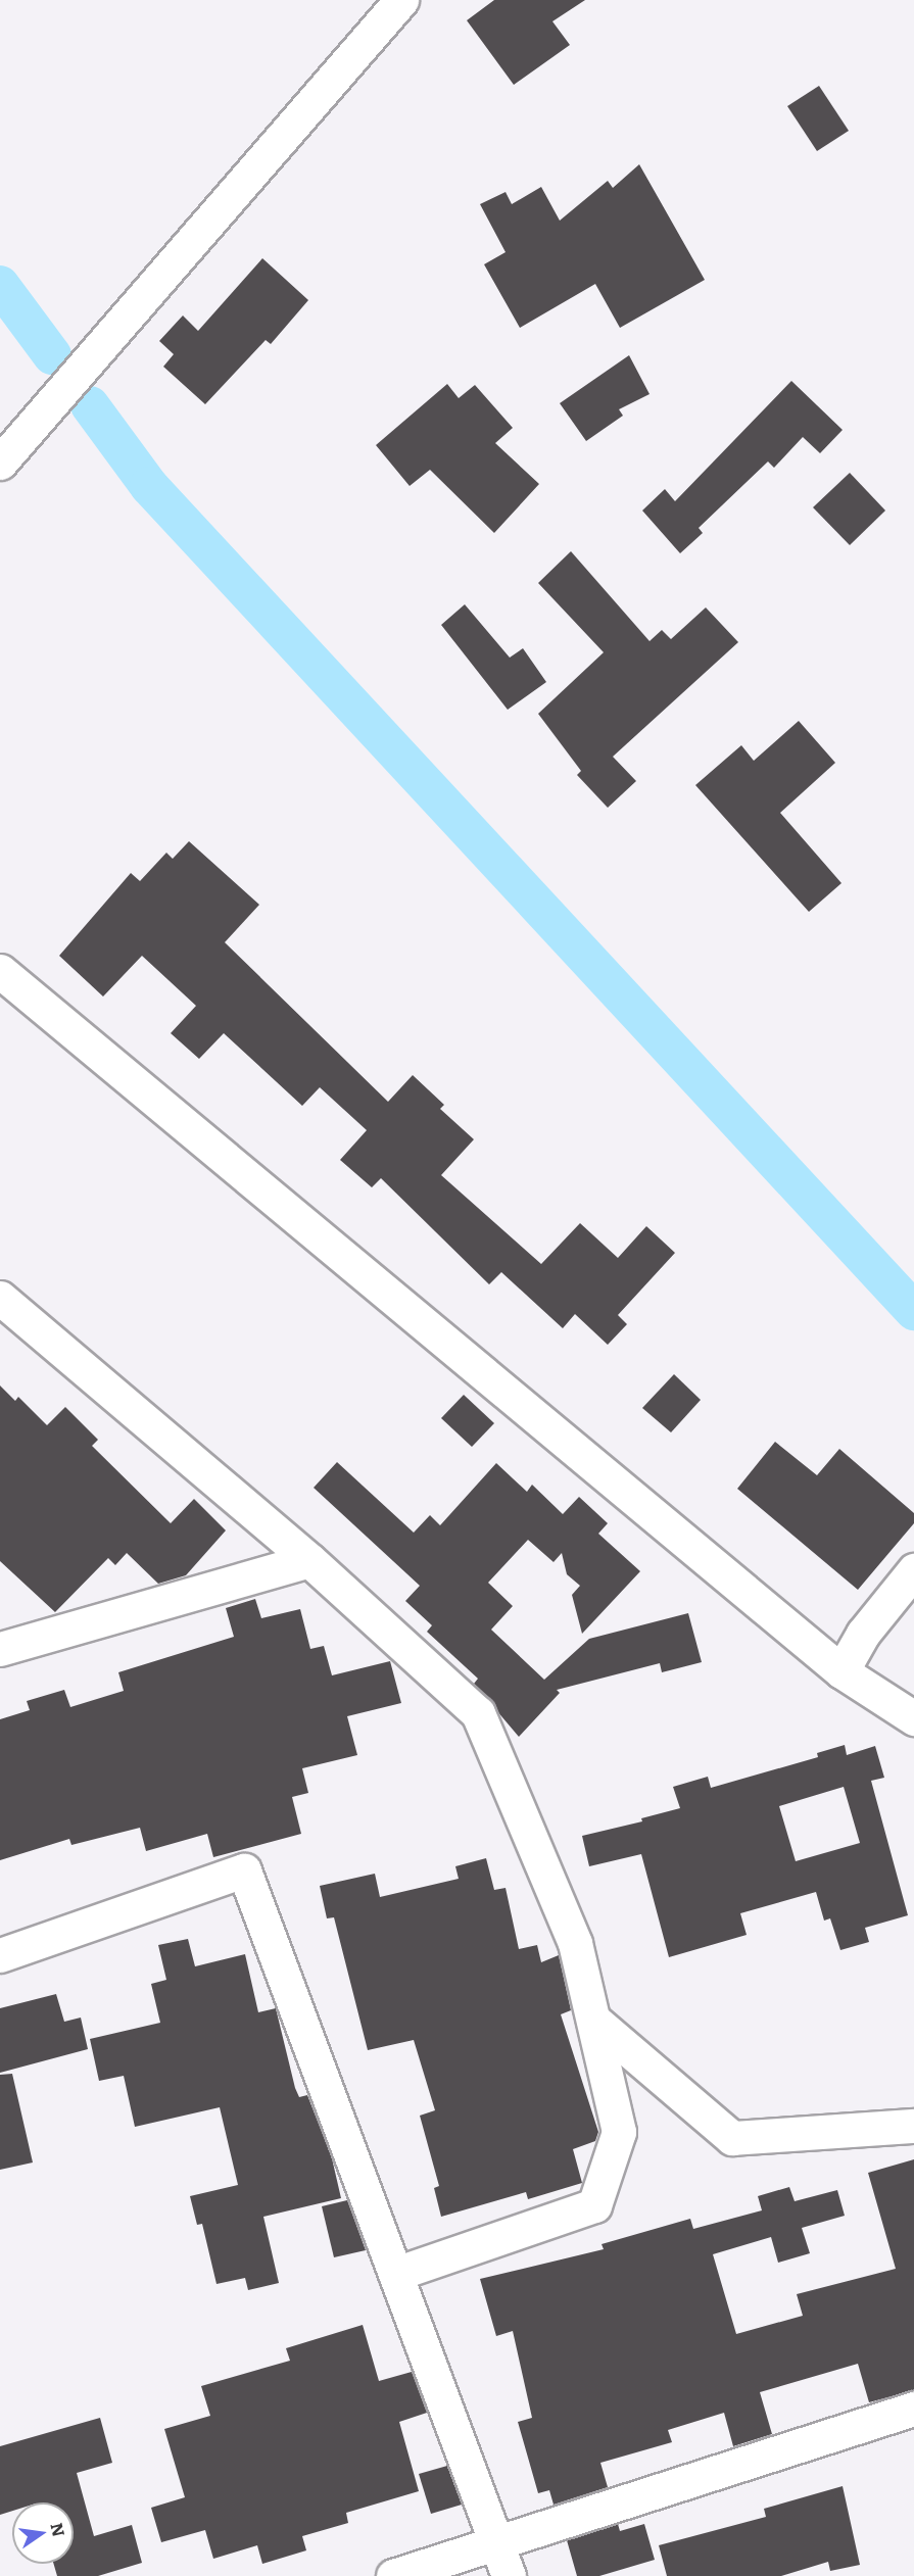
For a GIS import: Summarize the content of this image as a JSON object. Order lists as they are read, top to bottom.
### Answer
{
  "north": "right"
}
